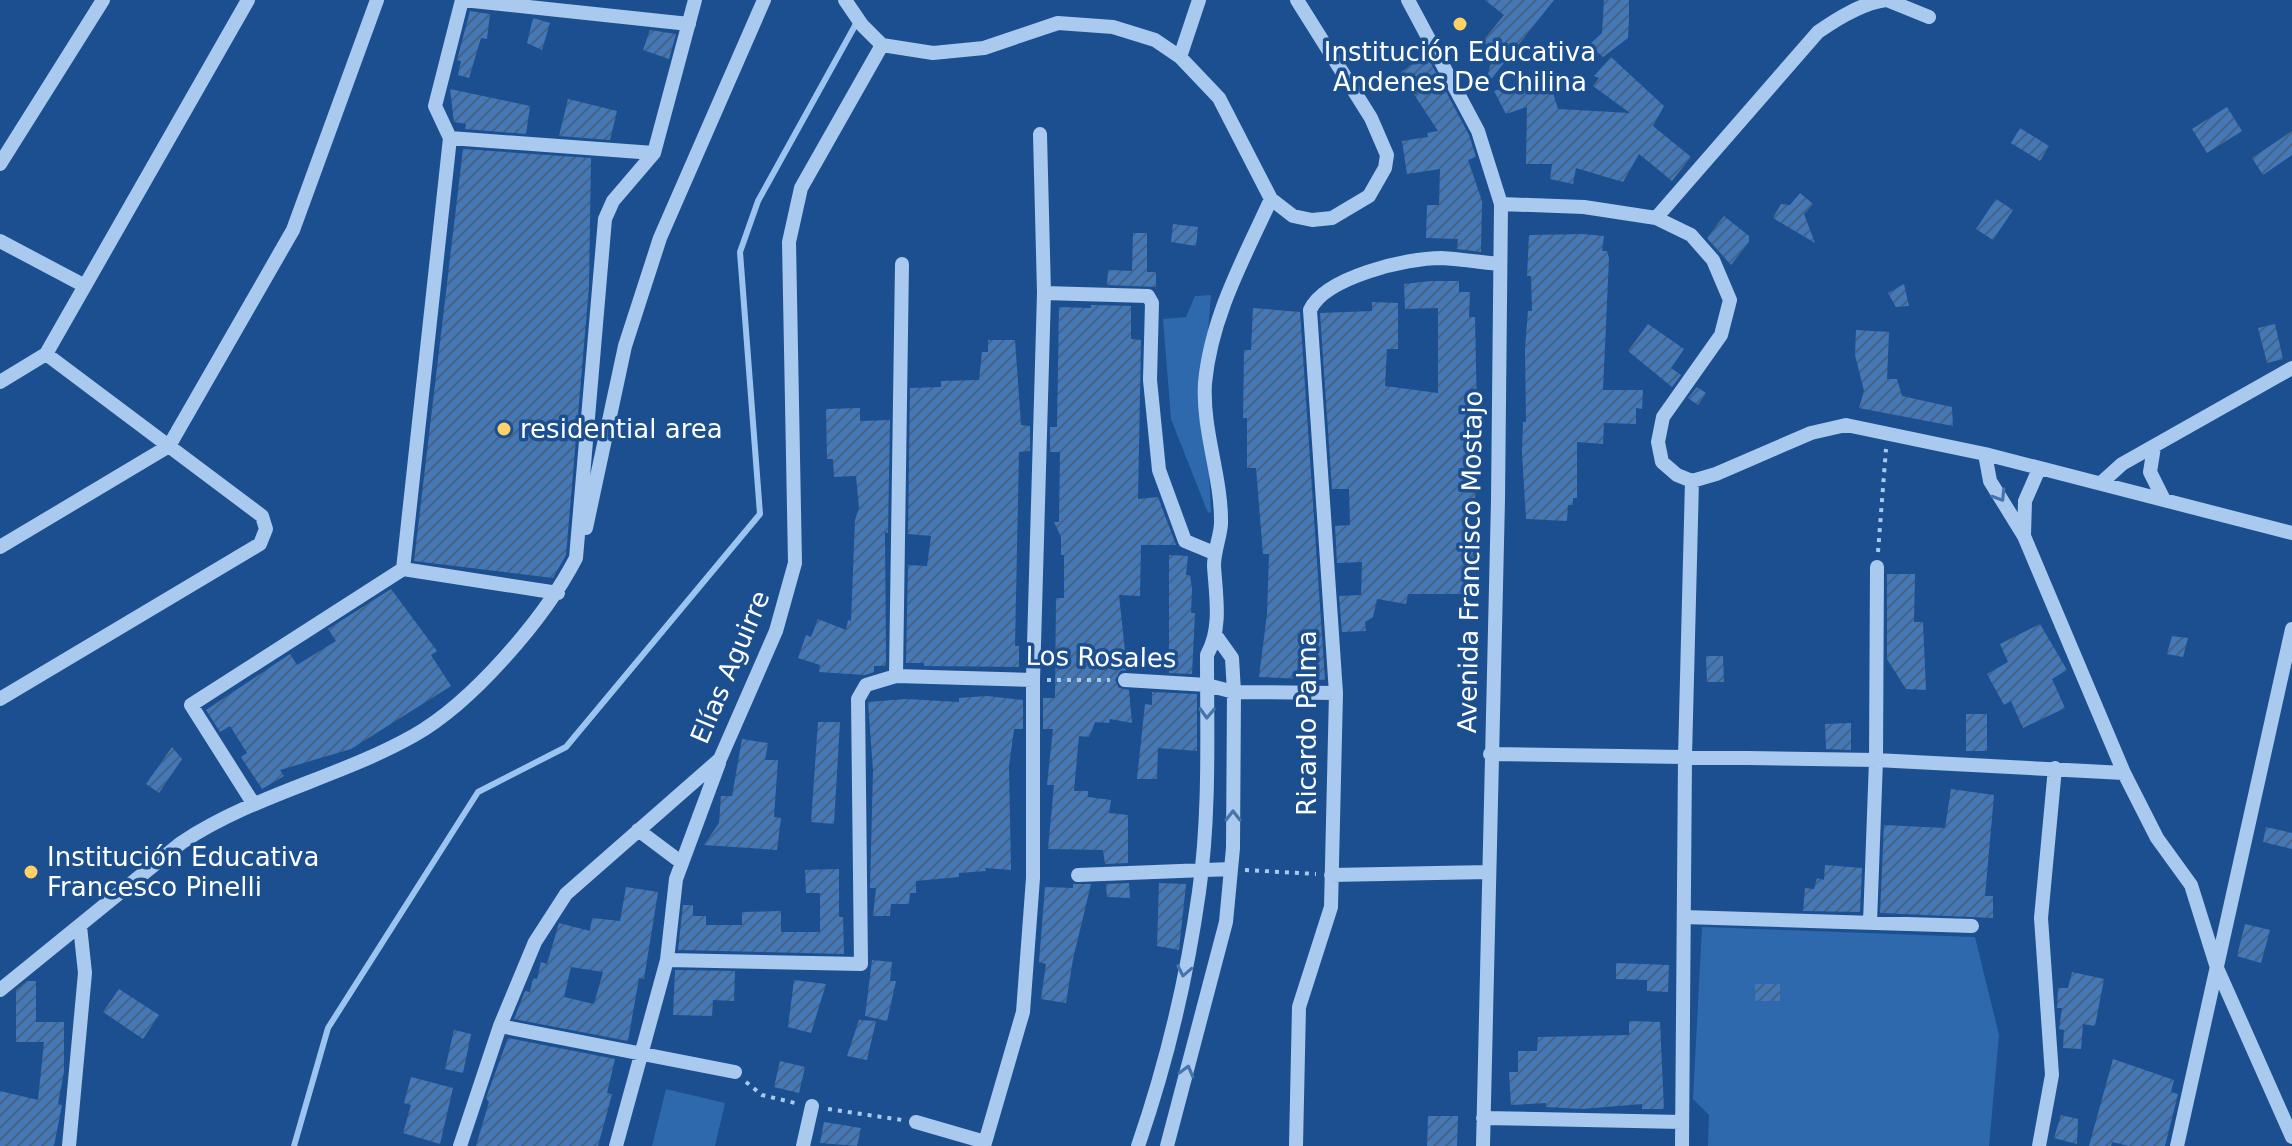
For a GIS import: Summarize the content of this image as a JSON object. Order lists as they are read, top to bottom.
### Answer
{
  "streets": {
    "street": [
      "Avenida Francisco Mostajo",
      "Los Rosales",
      "Elías Aguirre",
      "Ricardo Palma"
    ]
  },
  "crossings": [
    ["Avenida Francisco Mostajo", "Ricardo Palma"],
    ["Los Rosales", "Ricardo Palma"]
  ],
  "places": ["Institución Educativa Andenes De Chilina", "residential area", "Institución Educativa Francesco Pinelli"]
}
